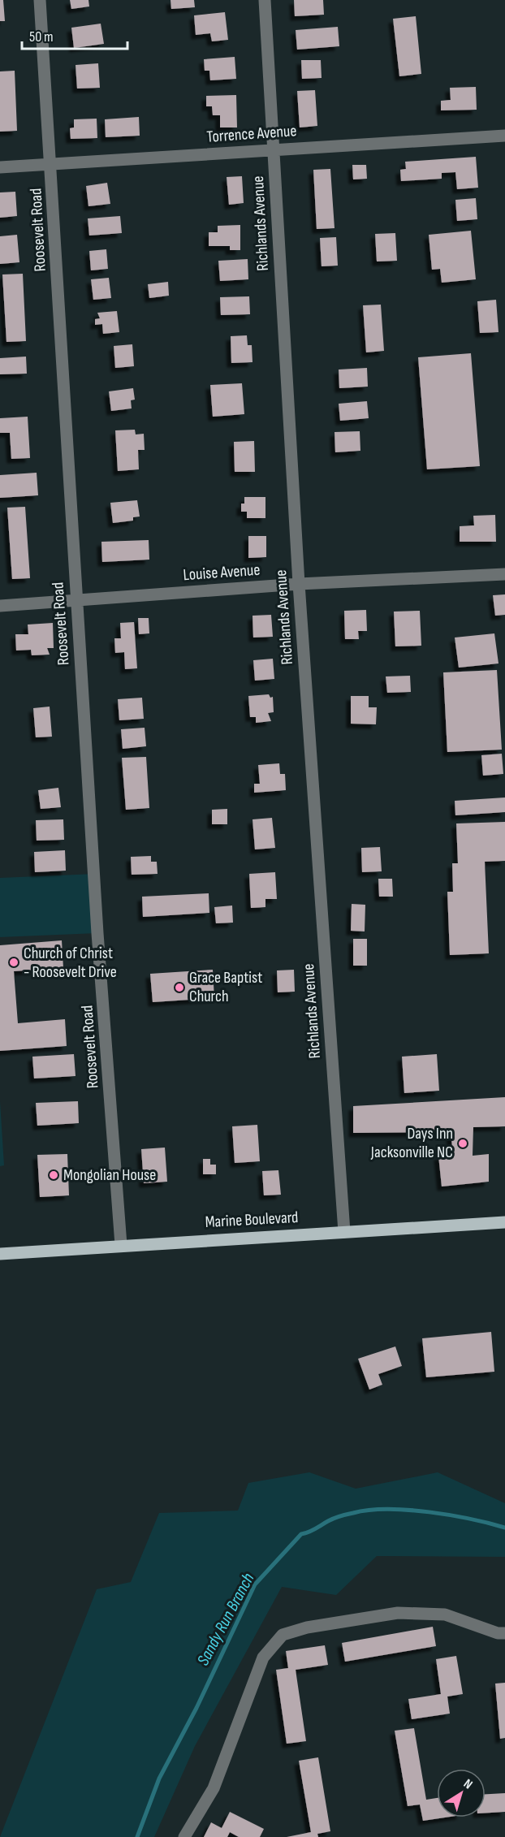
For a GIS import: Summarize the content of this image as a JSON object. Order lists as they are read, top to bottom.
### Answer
{
  "streets": {
    "main road": ["Marine Boulevard"],
    "street": [
      "Torrence Avenue",
      "Richlands Avenue",
      "Roosevelt Road",
      "Louise Avenue"
    ]
  },
  "crossings": [
    ["Torrence Avenue", "Richlands Avenue"],
    ["Torrence Avenue", "Roosevelt Road"],
    ["Richlands Avenue", "Louise Avenue"],
    ["Richlands Avenue", "Marine Boulevard"],
    ["Roosevelt Road", "Louise Avenue"],
    ["Roosevelt Road", "Marine Boulevard"]
  ],
  "water": ["Sandy Run Branch"],
  "places": [
    "Church of Christ - Roosevelt Drive",
    "Grace Baptist Church",
    "Days Inn Jacksonville NC",
    "Mongolian House"
  ],
  "scale_bar": "50 m",
  "north": "top right"
}
